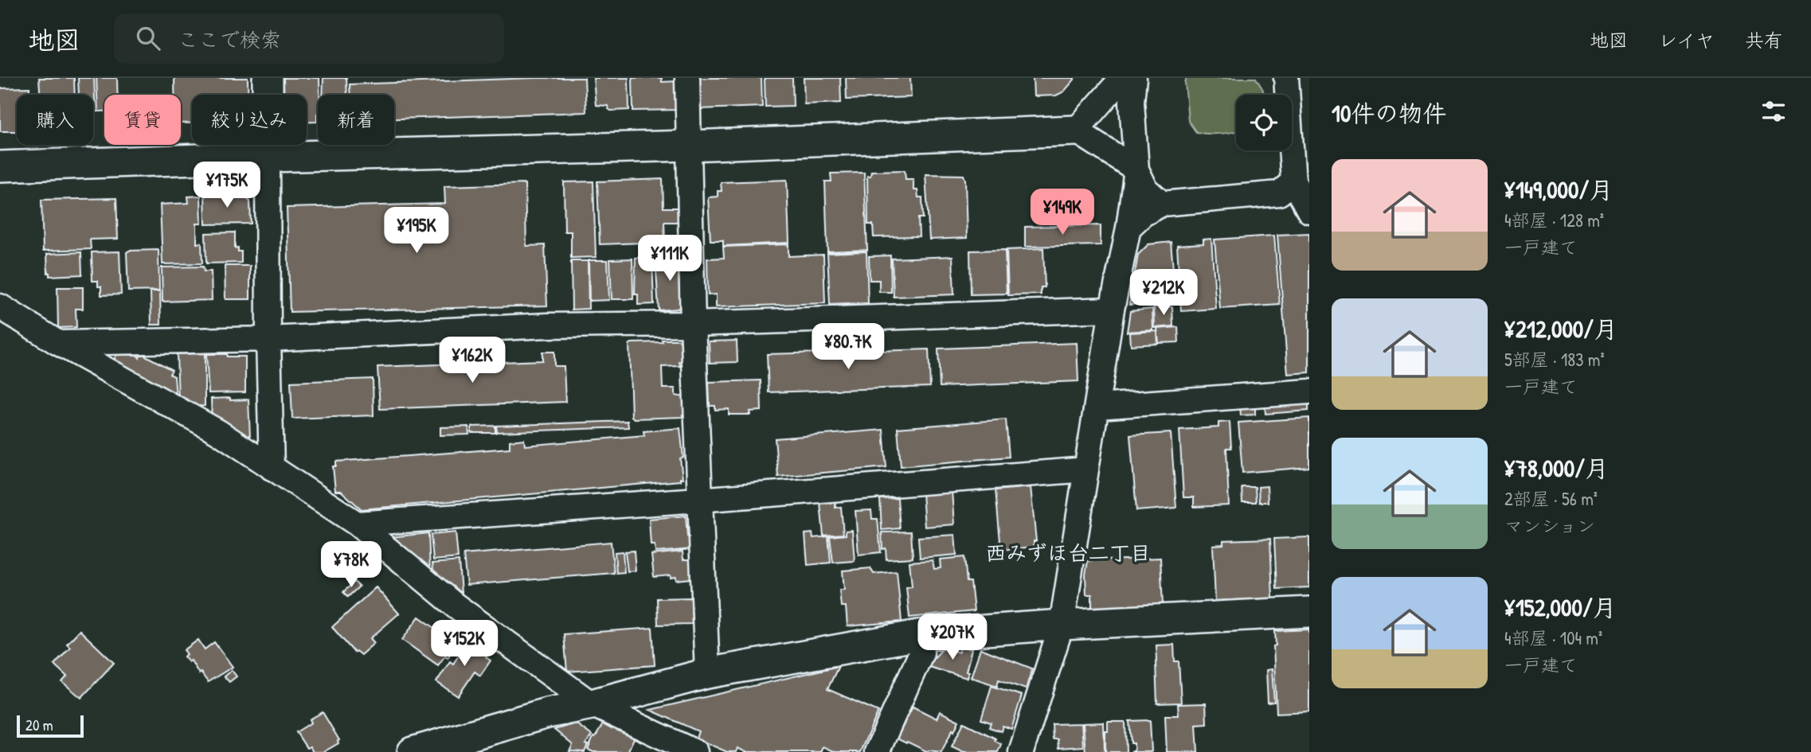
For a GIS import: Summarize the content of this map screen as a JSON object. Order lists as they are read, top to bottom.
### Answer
{
  "districts": ["西みずほ台二丁目"],
  "scale_bar": "20 m",
  "page": {
    "header": "地図",
    "search": "ここで検索",
    "nav": ["地図", "レイヤ", "共有"],
    "heading": "10件の物件",
    "chip": [
      "購入",
      "賃貸",
      "絞り込み",
      "新着"
    ],
    "list": [
      {
        "name": "¥149,000/月",
        "note": "4部屋 · 128 m² · 一戸建て"
      },
      {
        "name": "¥212,000/月",
        "note": "5部屋 · 183 m² · 一戸建て"
      },
      {
        "name": "¥78,000/月",
        "note": "2部屋 · 56 m² · マンション"
      },
      {
        "name": "¥152,000/月",
        "note": "4部屋 · 104 m² · 一戸建て"
      }
    ],
    "price": [
      "¥175K",
      "¥149K",
      "¥195K",
      "¥111K",
      "¥212K",
      "¥80.7K",
      "¥162K",
      "¥78K",
      "¥207K",
      "¥152K"
    ],
    "scale": "20 m"
  }
}
